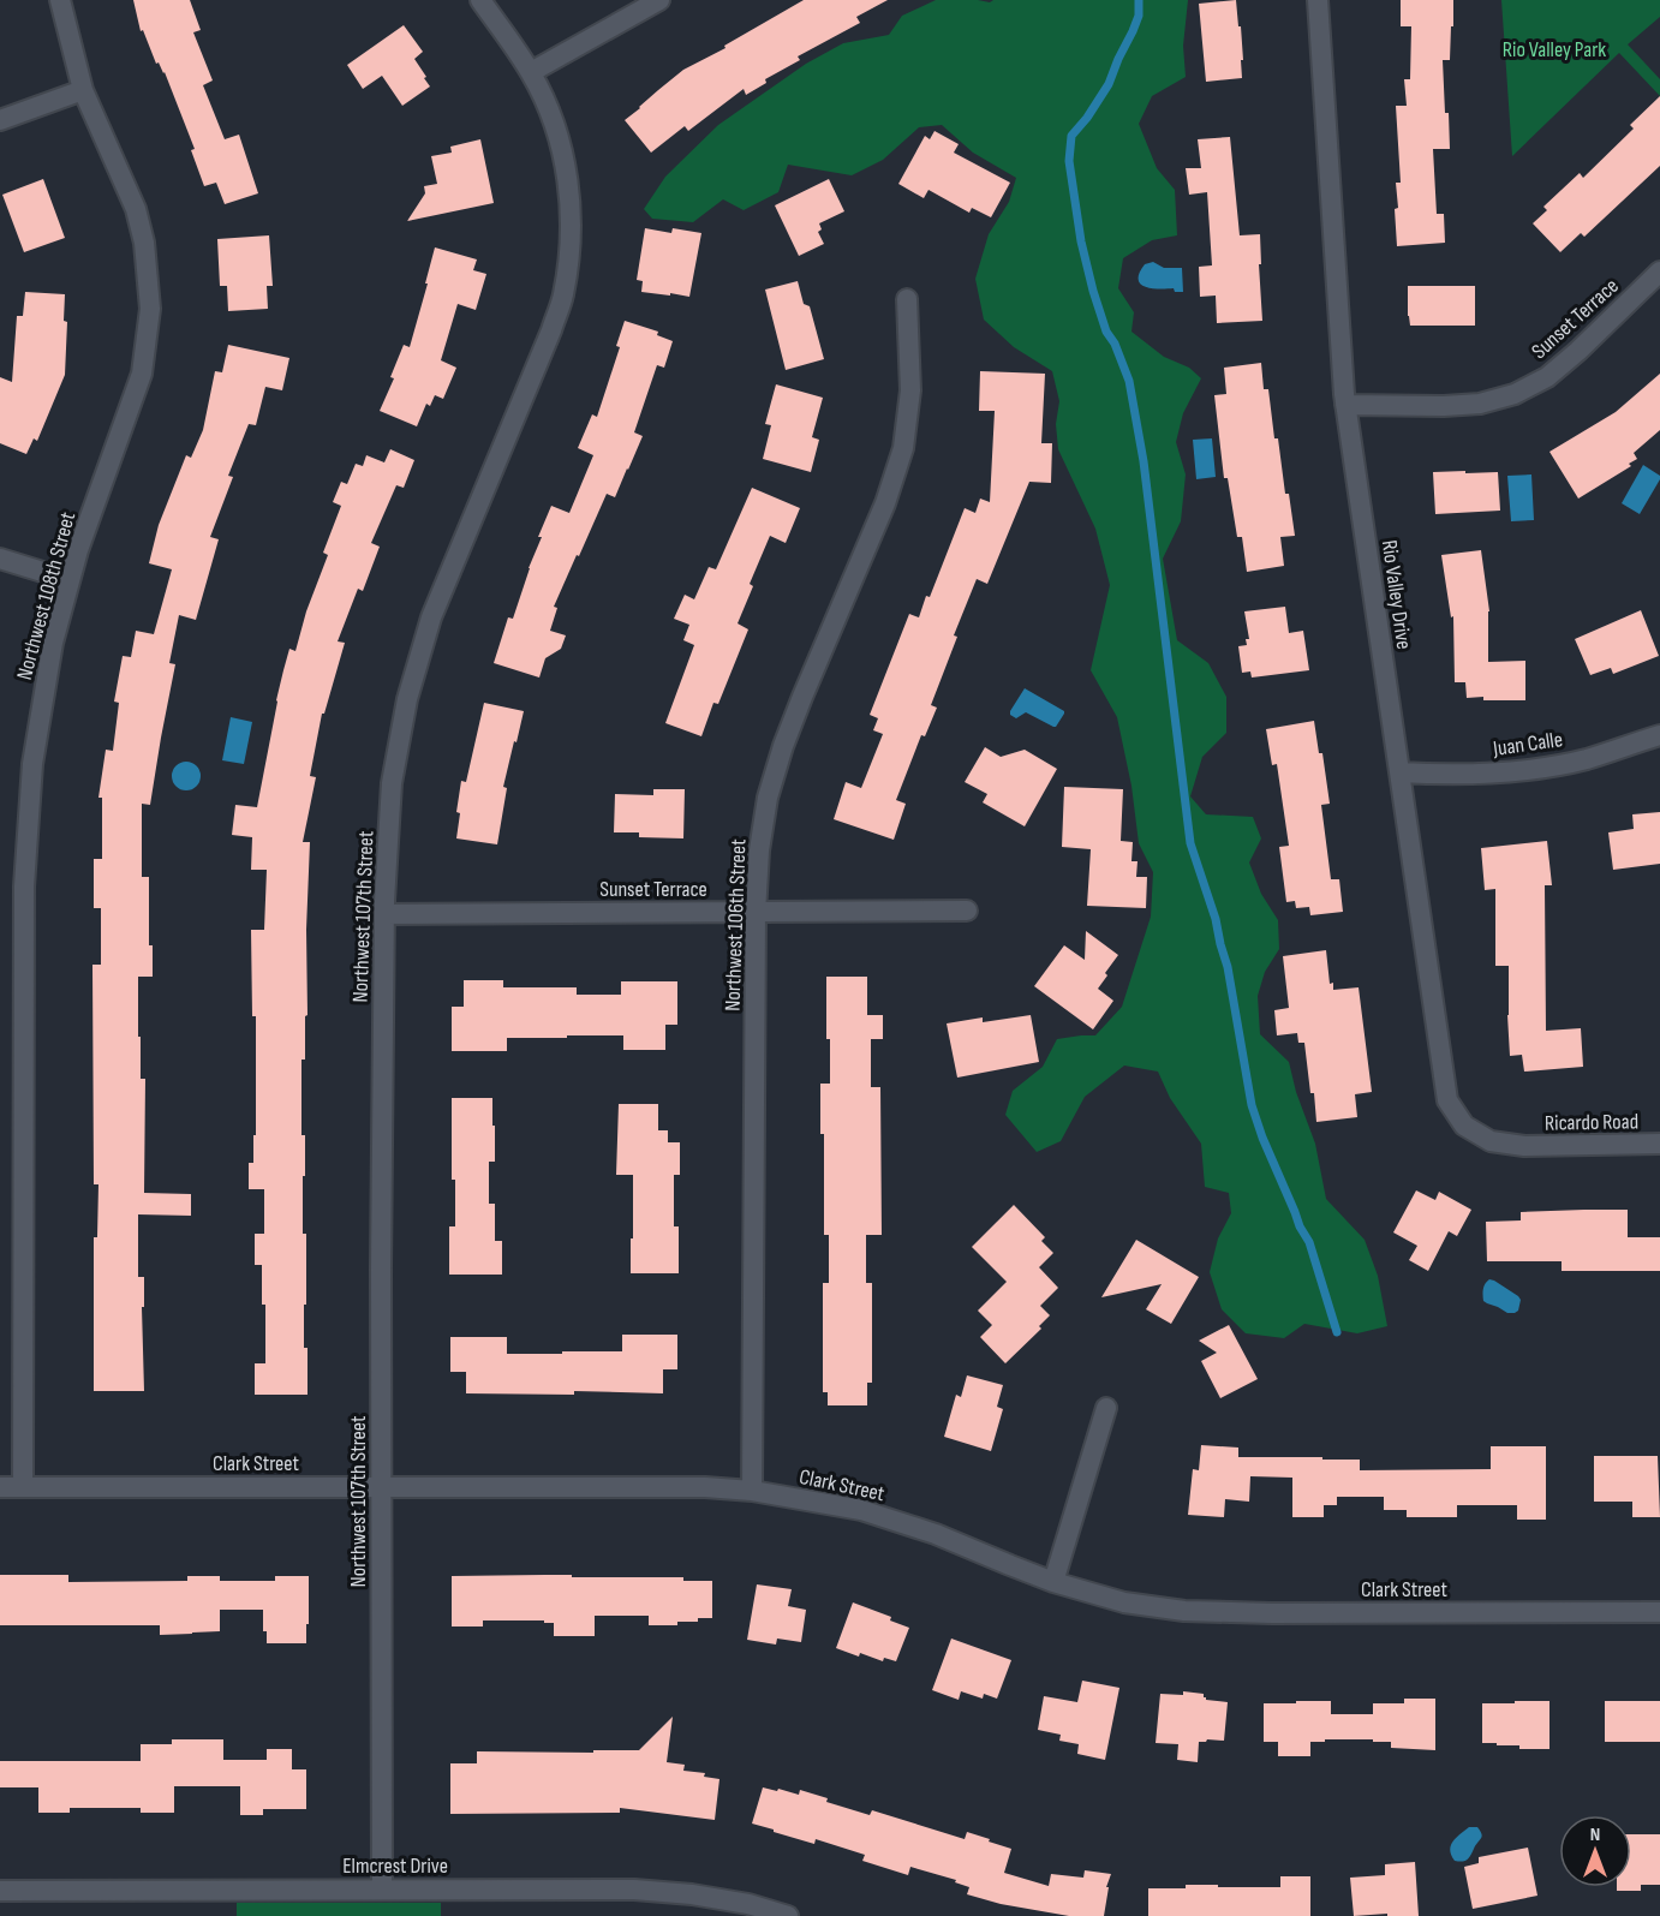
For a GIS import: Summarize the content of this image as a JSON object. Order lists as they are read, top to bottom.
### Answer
{
  "streets": {
    "street": [
      "Sunset Terrace",
      "Rio Valley Drive",
      "Northwest 108th Street",
      "Juan Calle",
      "Northwest 107th Street",
      "Northwest 106th Street",
      "Ricardo Road",
      "Clark Street",
      "Elmcrest Drive"
    ]
  },
  "crossings": [
    ["Sunset Terrace", "Rio Valley Drive"],
    ["Sunset Terrace", "Northwest 107th Street"],
    ["Sunset Terrace", "Northwest 106th Street"],
    ["Rio Valley Drive", "Juan Calle"],
    ["Rio Valley Drive", "Ricardo Road"],
    ["Northwest 108th Street", "Clark Street"],
    ["Northwest 107th Street", "Clark Street"],
    ["Northwest 107th Street", "Elmcrest Drive"],
    ["Northwest 106th Street", "Clark Street"]
  ],
  "parks": ["Rio Valley Park"],
  "north": "top"
}
